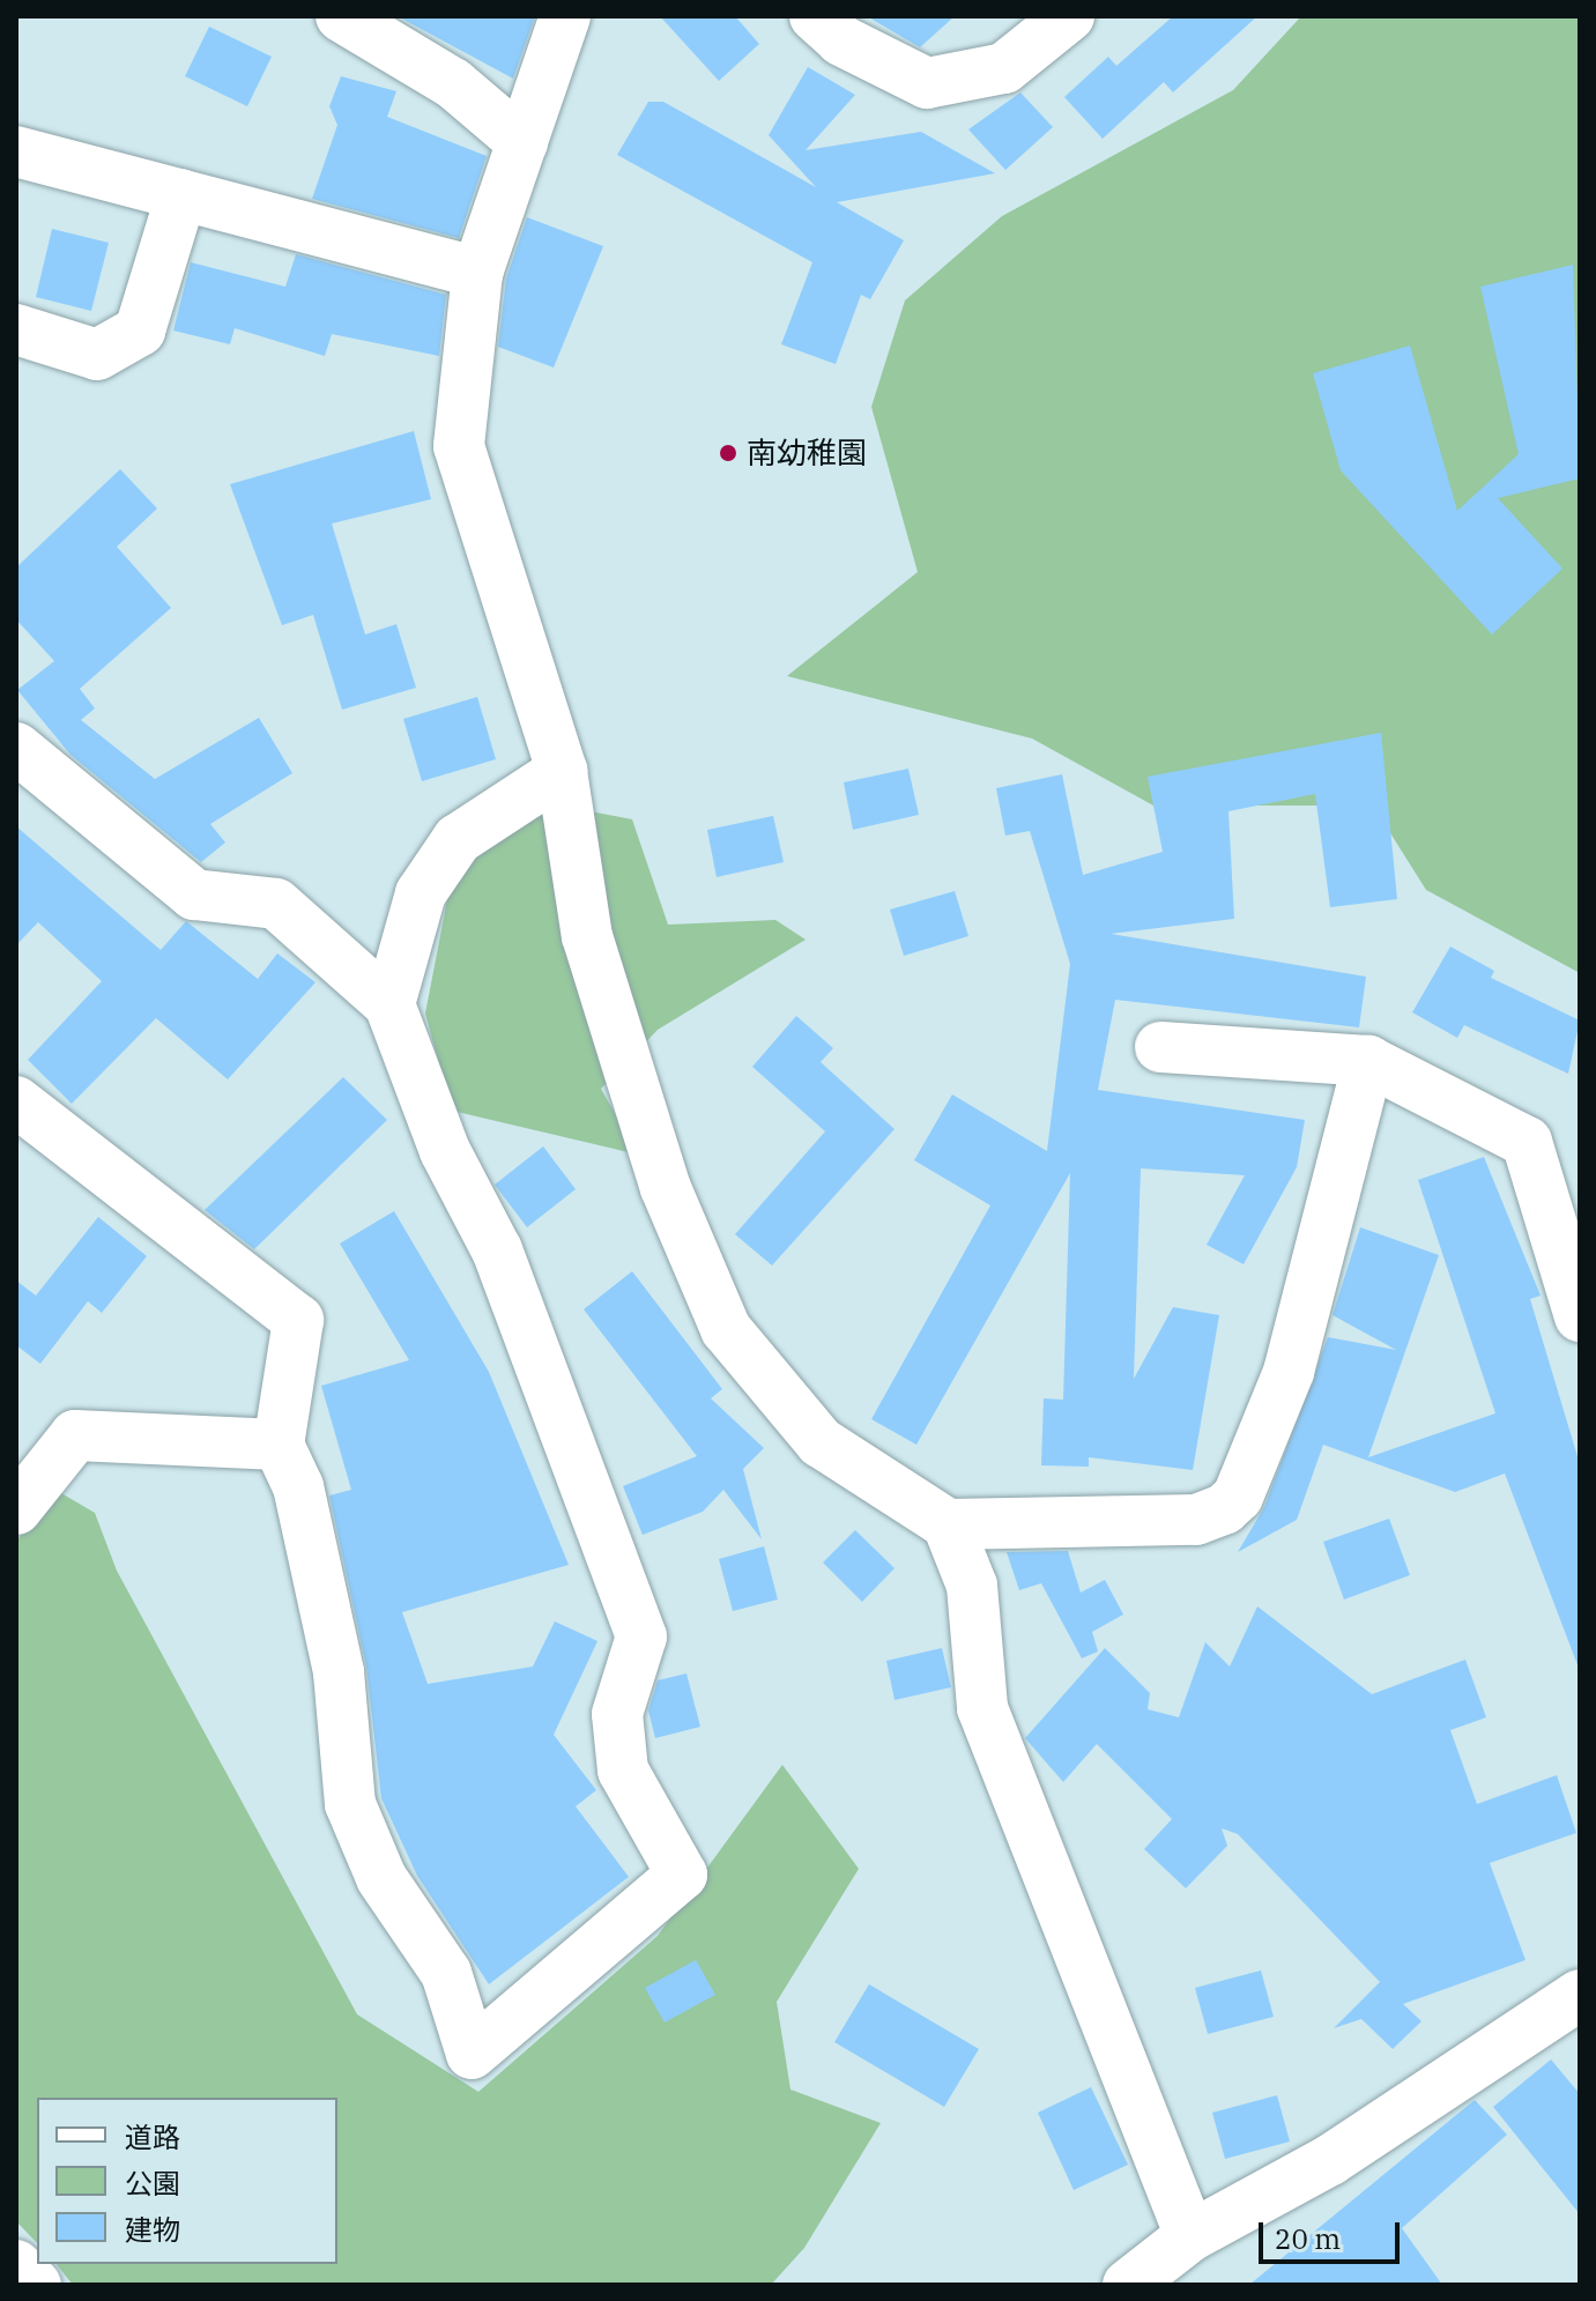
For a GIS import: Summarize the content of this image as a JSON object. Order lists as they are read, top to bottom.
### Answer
{
  "places": ["南幼稚園"],
  "legend": ["道路", "公園", "建物"],
  "scale_bar": "20 m"
}
